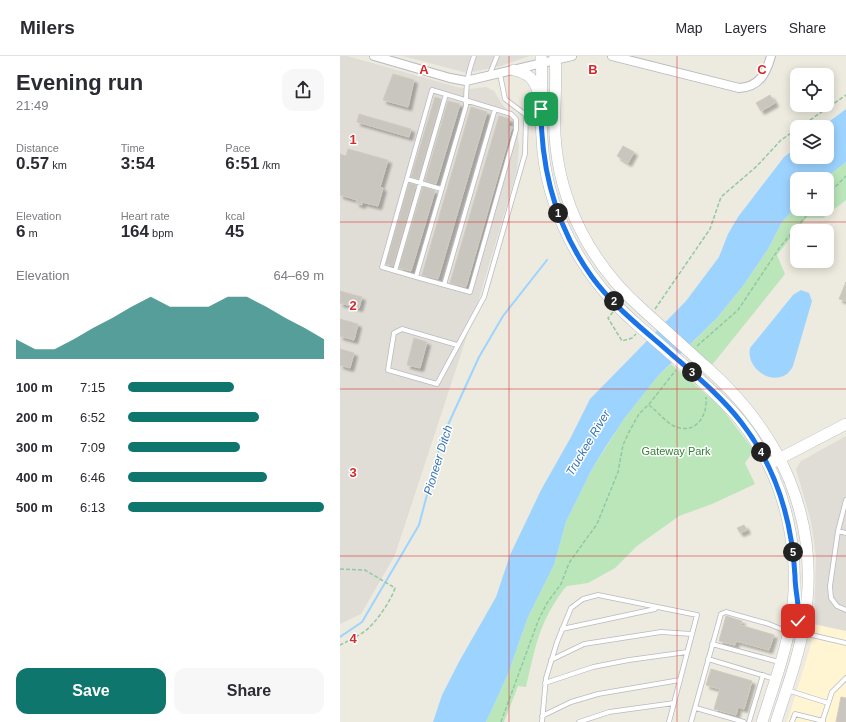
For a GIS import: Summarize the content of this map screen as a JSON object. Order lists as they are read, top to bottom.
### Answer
{
  "water": ["Truckee River", "Pioneer Ditch"],
  "parks": ["Gateway Park"],
  "page": {
    "header": "Milers",
    "nav": ["Map", "Layers", "Share"],
    "heading": ["Evening run", "21:49"],
    "map_buttons": ["+", "−"],
    "stats": [
      ["Distance", "0.57 km"],
      ["Time", "3:54"],
      ["Pace", "6:51 /km"],
      ["Elevation", "6 m"],
      ["Heart rate", "164 bpm"],
      ["kcal", "45"]
    ],
    "pins": [
      "1",
      "2",
      "3",
      "4",
      "5"
    ],
    "chart": ["Elevation", "64–69 m"],
    "list": [
      {
        "name": "100 m",
        "note": "7:15"
      },
      {
        "name": "200 m",
        "note": "6:52"
      },
      {
        "name": "300 m",
        "note": "7:09"
      },
      {
        "name": "400 m",
        "note": "6:46"
      },
      {
        "name": "500 m",
        "note": "6:13"
      }
    ],
    "buttons": ["Save", "Share"]
  },
  "grid": {
    "columns": ["A", "B", "C"],
    "rows": [
      "1",
      "2",
      "3",
      "4"
    ]
  }
}
